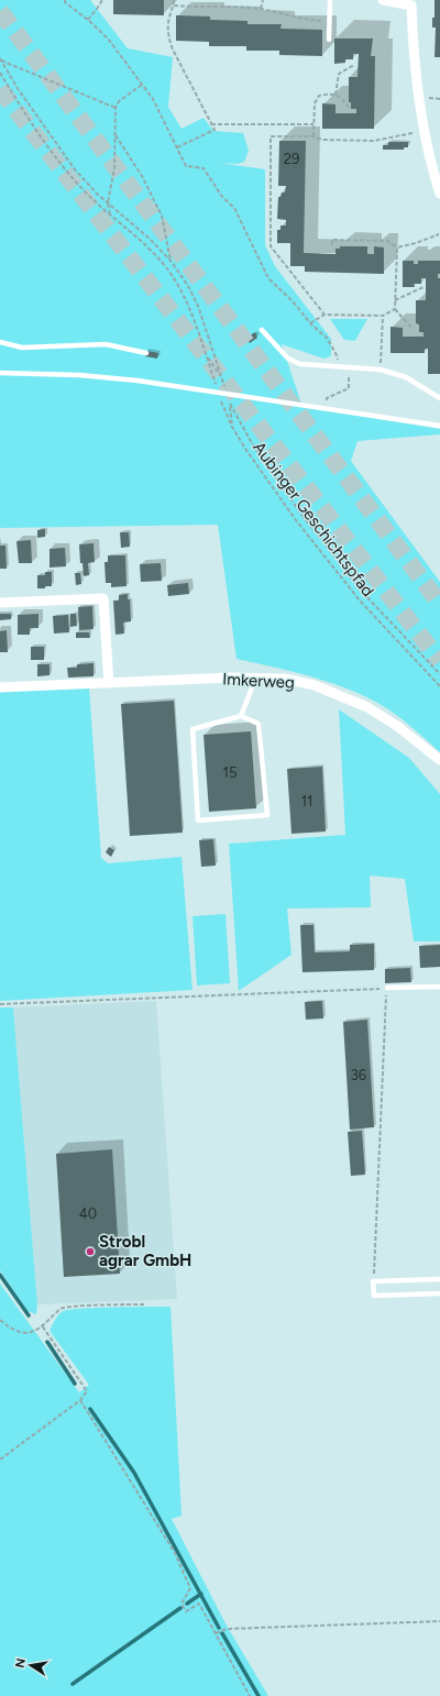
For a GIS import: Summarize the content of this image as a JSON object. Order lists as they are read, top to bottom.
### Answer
{
  "streets": {
    "street": ["Imkerweg"],
    "path": ["Aubinger Geschichtspfad"]
  },
  "places": ["Strobl agrar GmbH"],
  "house_numbers": [
    "29",
    "15",
    "11",
    "36",
    "40"
  ],
  "north": "left"
}
